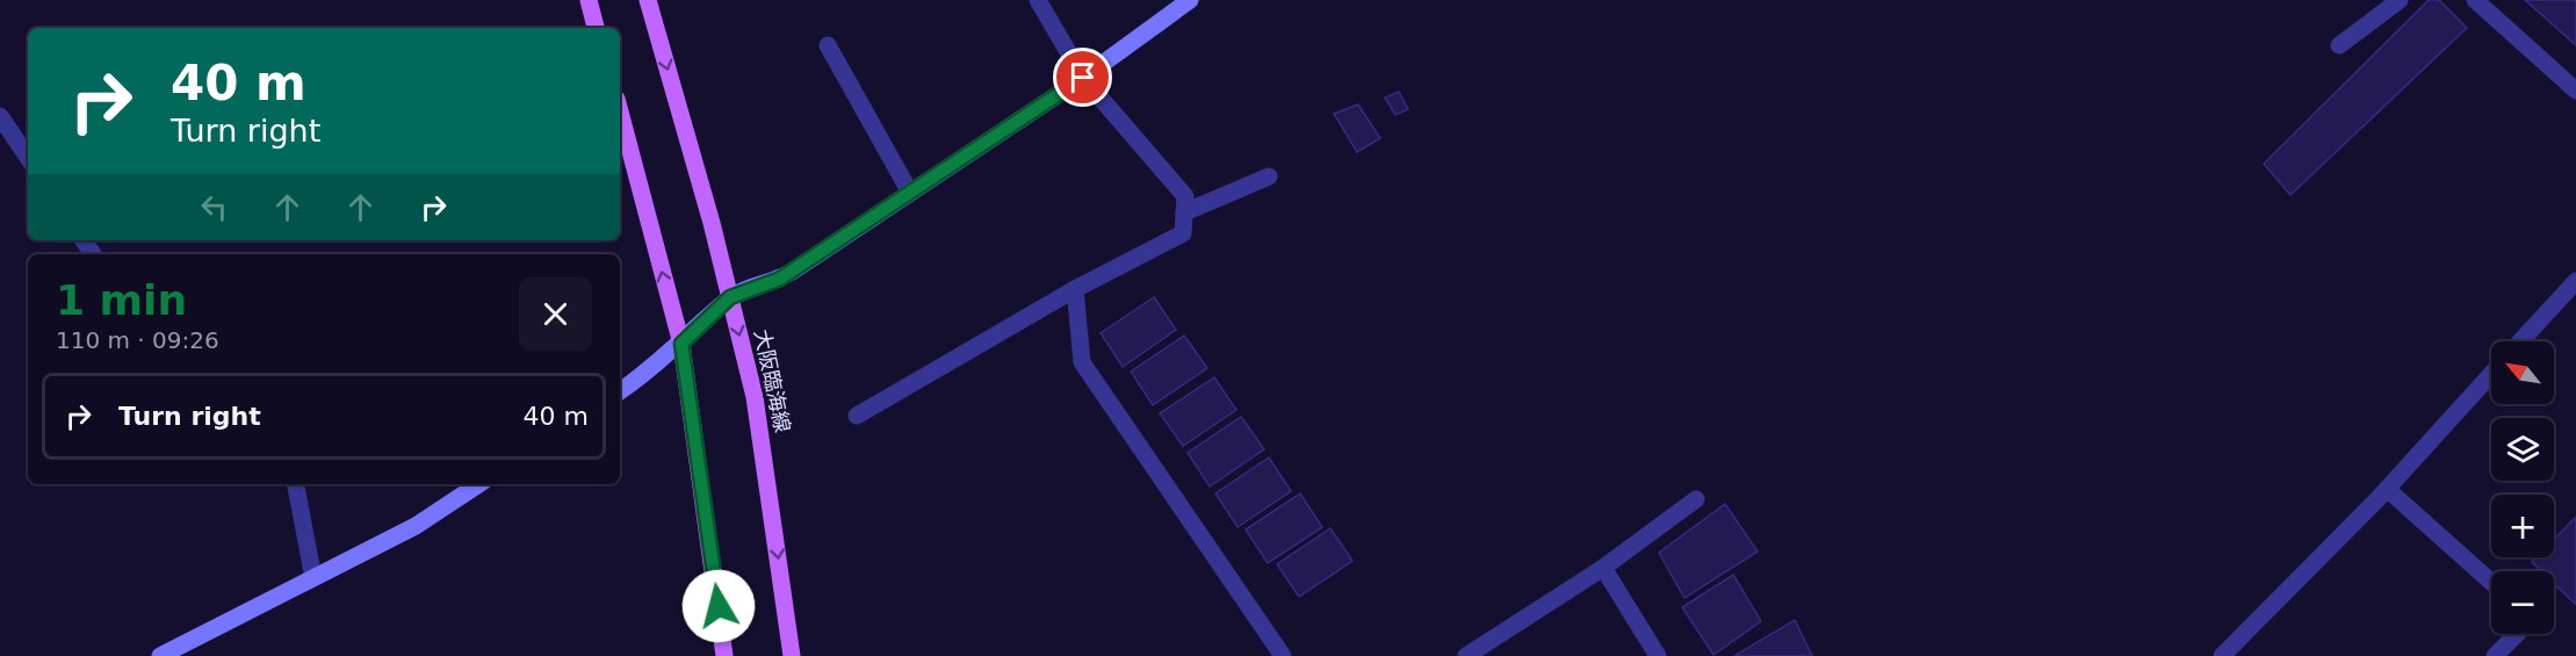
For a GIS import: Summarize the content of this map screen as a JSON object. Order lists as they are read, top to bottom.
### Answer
{
  "streets": {
    "main road": ["大阪臨海線"]
  },
  "north": "top left",
  "page": {
    "turn": ["40 m", "Turn right"],
    "heading": ["1 min", "110 m · 09:26"],
    "map_buttons": ["+", "−"],
    "list": [
      {
        "name": "Turn right",
        "value": "40 m"
      }
    ]
  }
}
